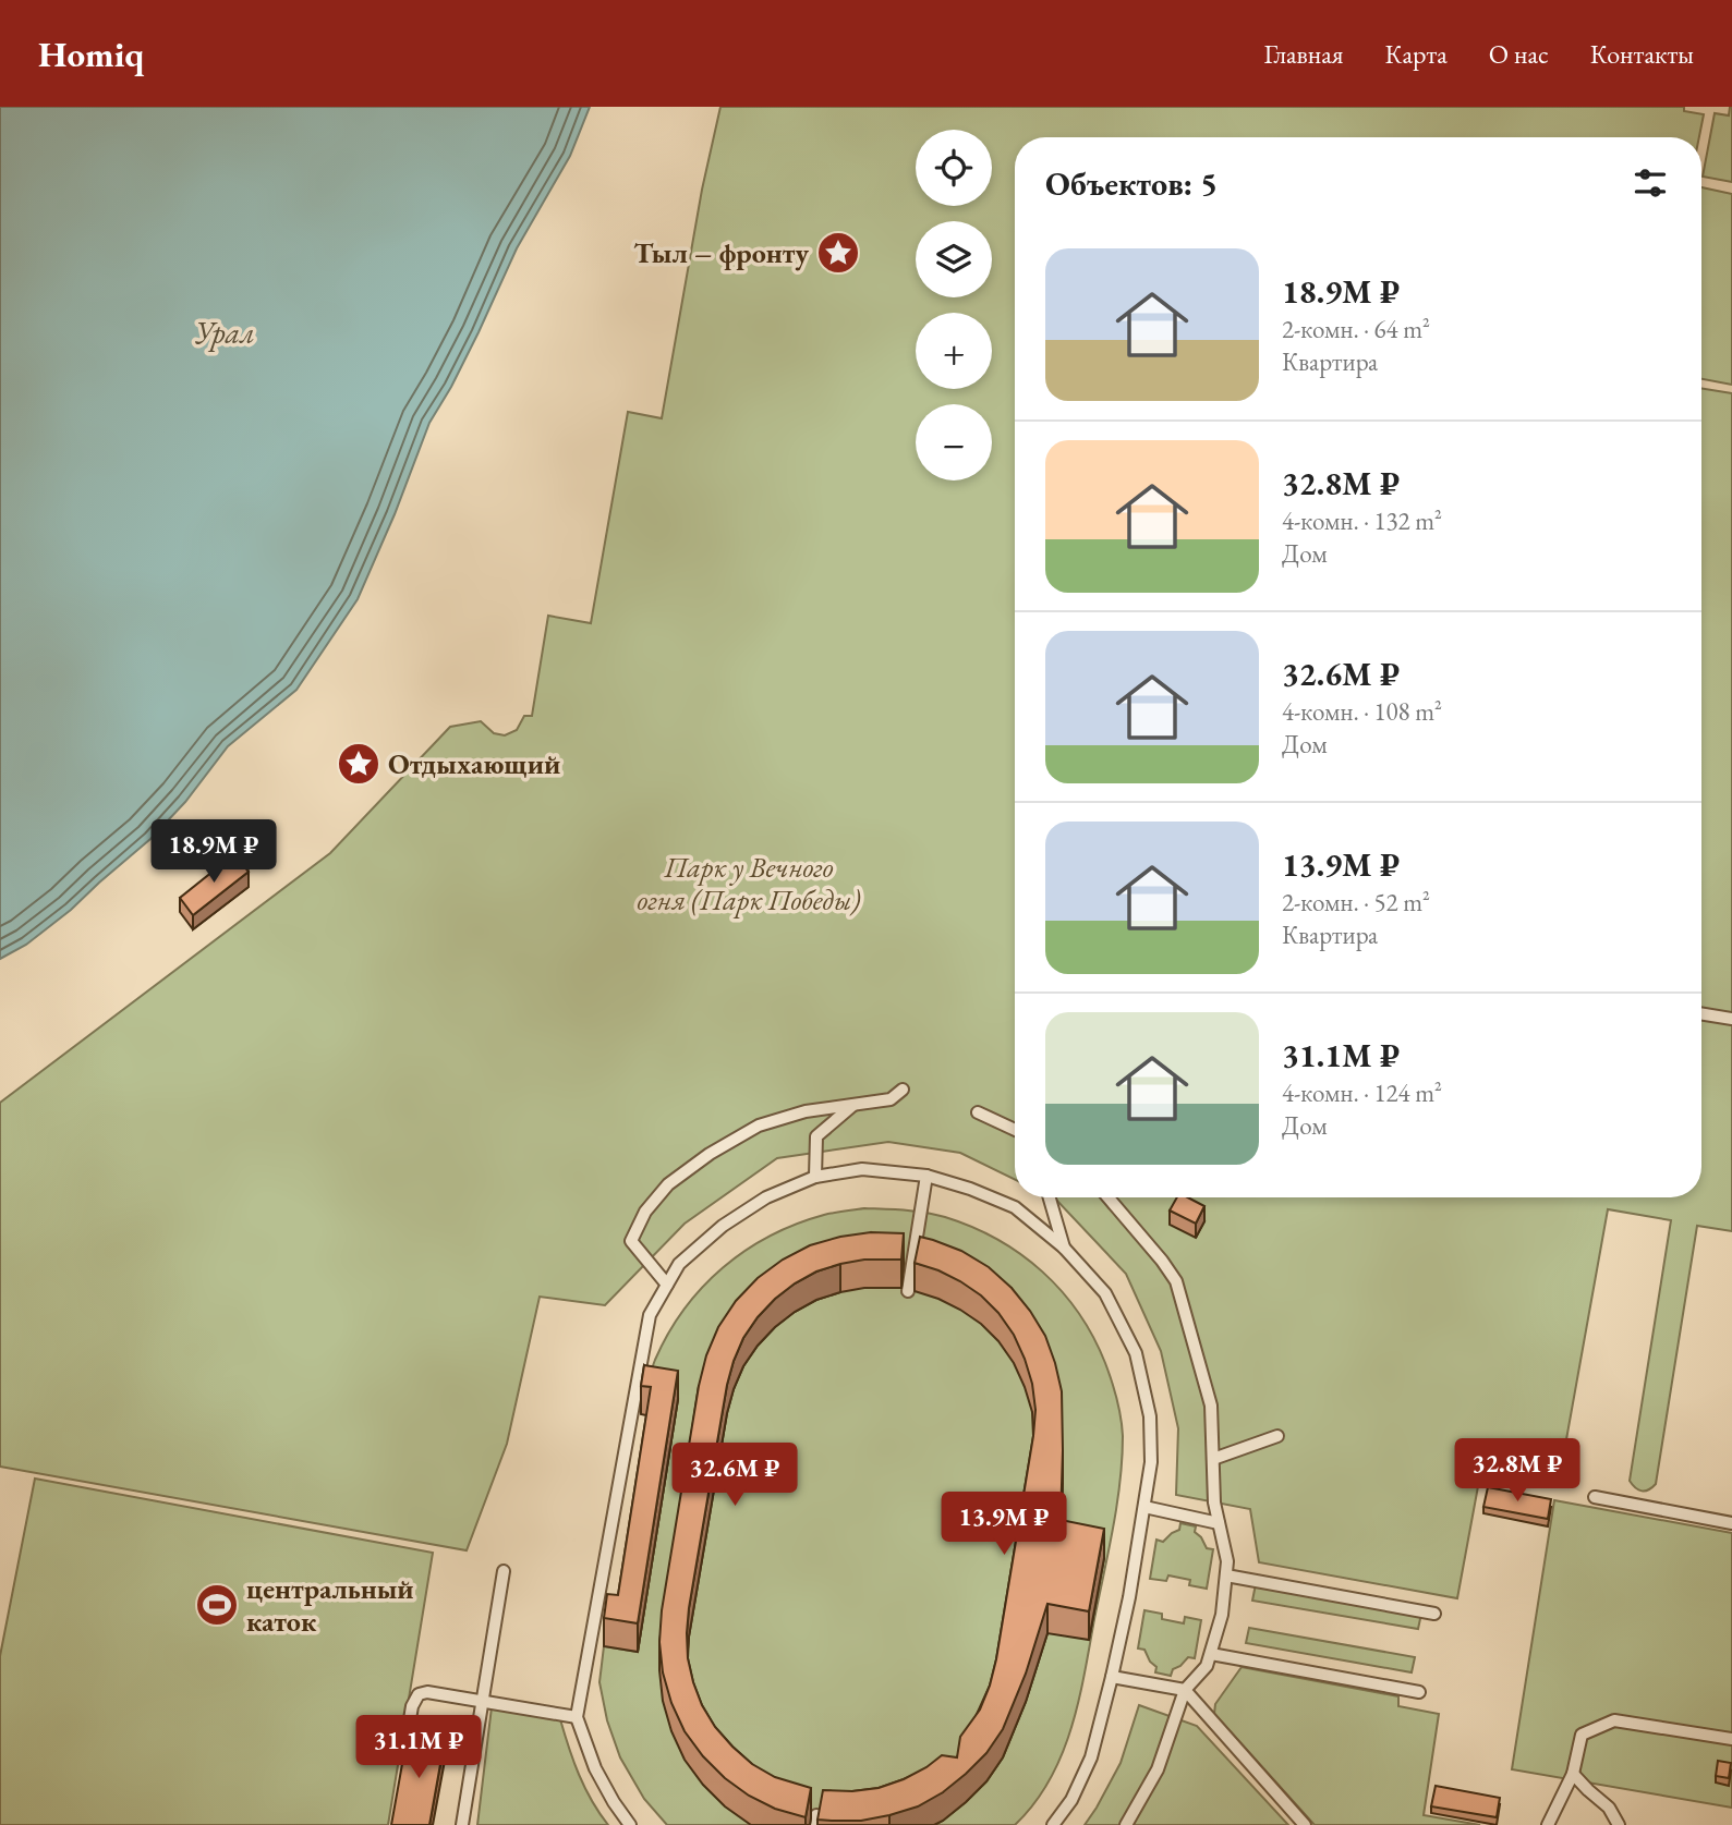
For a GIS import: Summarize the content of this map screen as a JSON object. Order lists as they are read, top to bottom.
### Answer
{
  "water": ["Урал"],
  "parks": ["Парк у Вечного огня (Парк Победы)"],
  "places": {
    "place": ["Тыл – фронту", "Отдыхающий"],
    "sports": ["центральный каток"]
  },
  "page": {
    "header": "Homiq",
    "nav": [
      "Главная",
      "Карта",
      "О нас",
      "Контакты"
    ],
    "map_buttons": ["+", "−"],
    "heading": "Объектов: 5",
    "list": [
      {
        "name": "18.9M ₽",
        "note": "2-комн. · 64 m² · Квартира"
      },
      {
        "name": "32.8M ₽",
        "note": "4-комн. · 132 m² · Дом"
      },
      {
        "name": "32.6M ₽",
        "note": "4-комн. · 108 m² · Дом"
      },
      {
        "name": "13.9M ₽",
        "note": "2-комн. · 52 m² · Квартира"
      },
      {
        "name": "31.1M ₽",
        "note": "4-комн. · 124 m² · Дом"
      }
    ],
    "price": [
      "18.9M ₽",
      "32.8M ₽",
      "32.6M ₽",
      "13.9M ₽",
      "31.1M ₽"
    ]
  }
}
